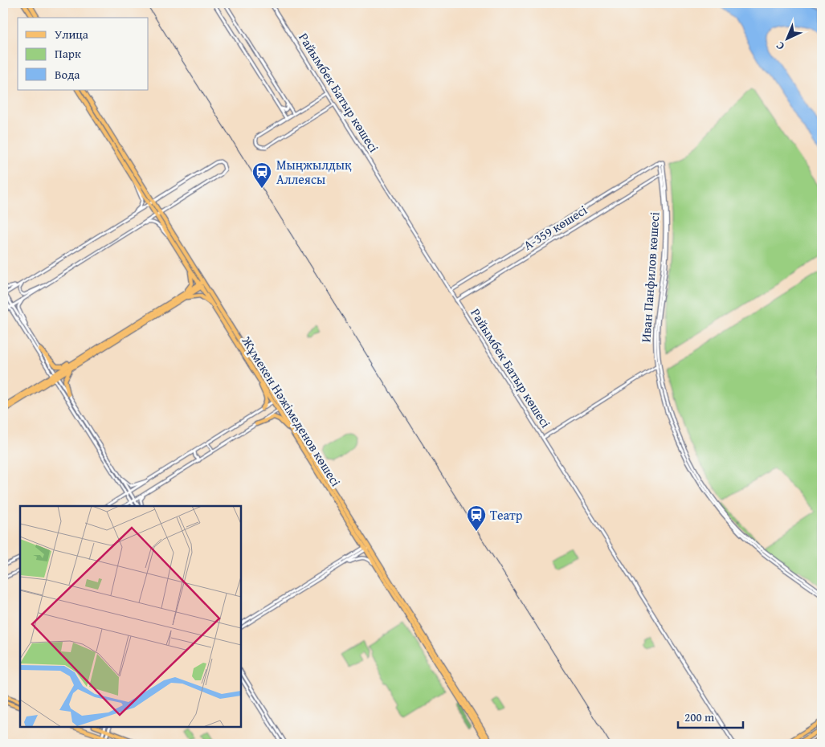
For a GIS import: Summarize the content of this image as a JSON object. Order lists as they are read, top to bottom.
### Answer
{
  "streets": {
    "main road": ["Жұмекен Нәжімеденов көшесі"],
    "street": ["Райымбек Батыр көшесі", "А-359 көшесі", "Иван Панфилов көшесі"]
  },
  "crossings": [
    ["Райымбек Батыр көшесі", "А-359 көшесі"],
    ["Райымбек Батыр көшесі", "Иван Панфилов көшесі"],
    ["А-359 көшесі", "Иван Панфилов көшесі"]
  ],
  "places": {
    "station": ["Мыңжылдық Аллеясы", "Театр"]
  },
  "legend": ["Улица", "Парк", "Вода"],
  "scale_bar": "200 m",
  "north": "bottom left"
}
